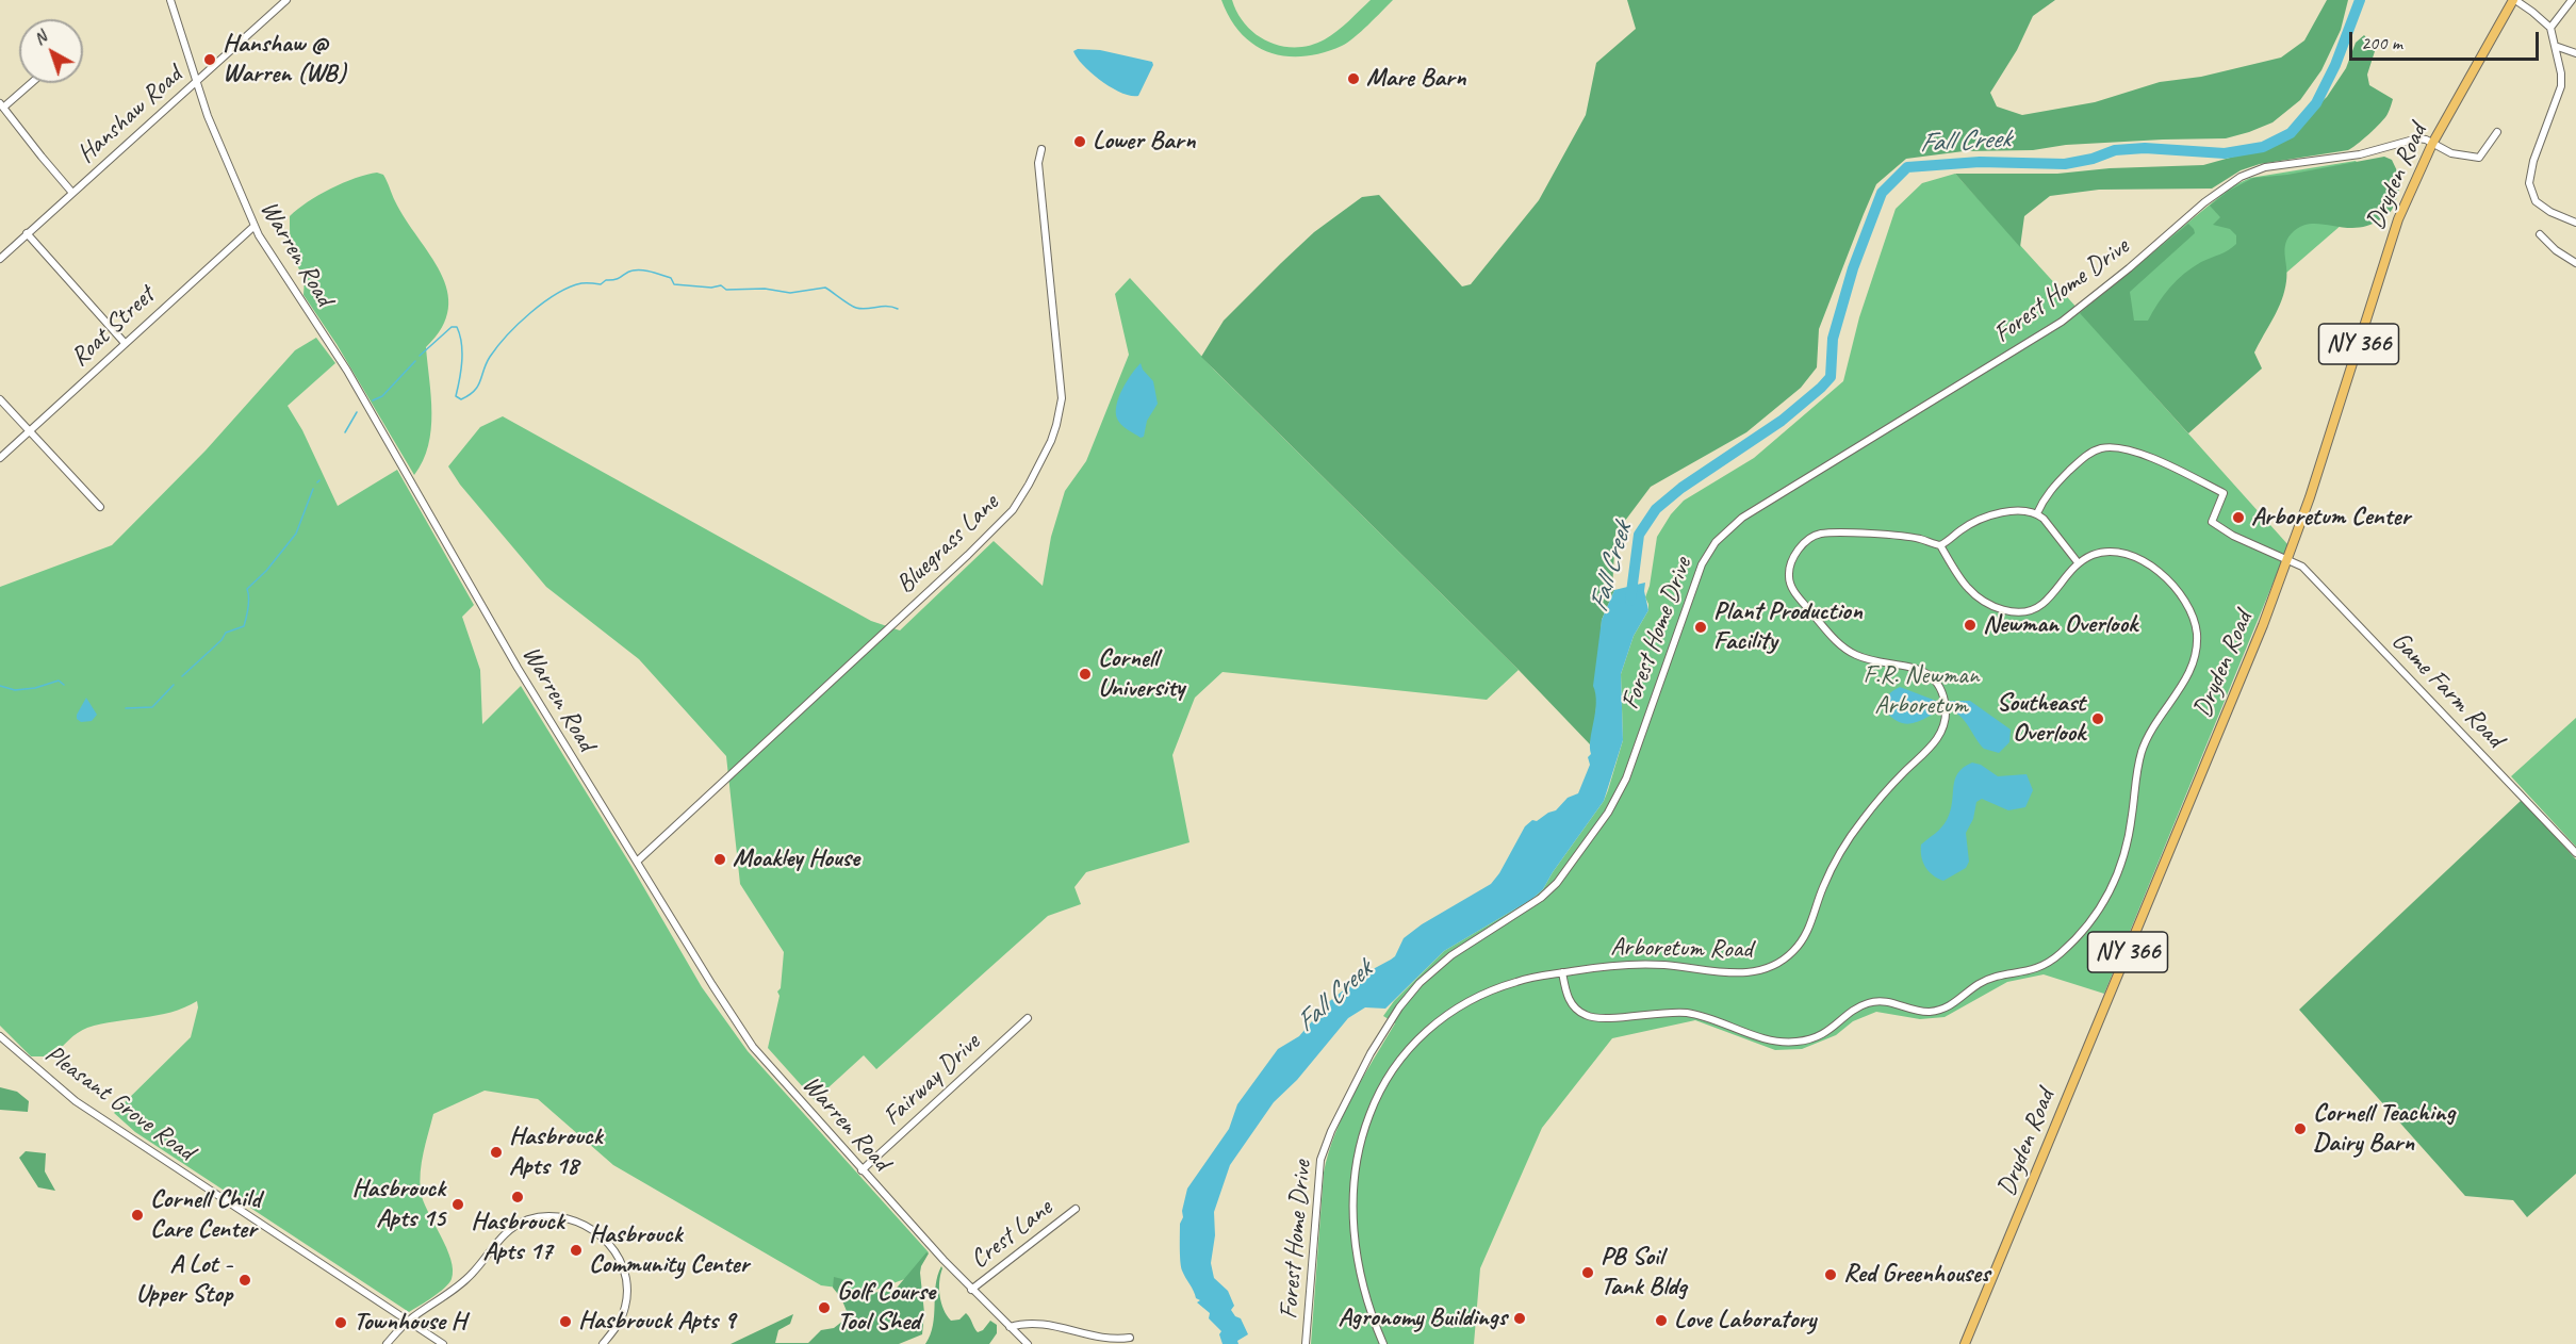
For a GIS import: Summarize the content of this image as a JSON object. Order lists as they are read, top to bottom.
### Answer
{
  "streets": {
    "main road": ["Dryden Road", "NY 366"],
    "street": [
      "Hanshaw Road",
      "Warren Road",
      "Forest Home Drive",
      "Roat Street",
      "Bluegrass Lane",
      "Game Farm Road",
      "Arboretum Road",
      "Fairway Drive",
      "Pleasant Grove Road",
      "Crest Lane"
    ]
  },
  "crossings": [
    ["Hanshaw Road", "Warren Road"],
    ["Dryden Road", "Forest Home Drive"],
    ["Dryden Road", "Game Farm Road"],
    ["Warren Road", "Roat Street"],
    ["Warren Road", "Bluegrass Lane"],
    ["Warren Road", "Fairway Drive"],
    ["Warren Road", "Crest Lane"],
    ["Game Farm Road", "Arboretum Road"]
  ],
  "water": ["Fall Creek"],
  "parks": ["F.R. Newman Arboretum"],
  "places": [
    "Hanshaw @ Warren (WB)",
    "Mare Barn",
    "Lower Barn",
    "Arboretum Center",
    "Newman Overlook",
    "Plant Production Facility",
    "Cornell University",
    "Southeast Overlook",
    "Moakley House",
    "Cornell Teaching Dairy Barn",
    "Hasbrouck Apts 18",
    "Hasbrouck Apts 17",
    "Hasbrouck Apts 15",
    "Cornell Child Care Center",
    "Hasbrouck Community Center",
    "PB Soil Tank Bldg",
    "Red Greenhouses",
    "A Lot - Upper Stop",
    "Golf Course Tool Shed",
    "Agronomy Buildings",
    "Love Laboratory",
    "Hasbrouck Apts 9",
    "Townhouse H"
  ],
  "scale_bar": "200 m",
  "north": "top left"
}
